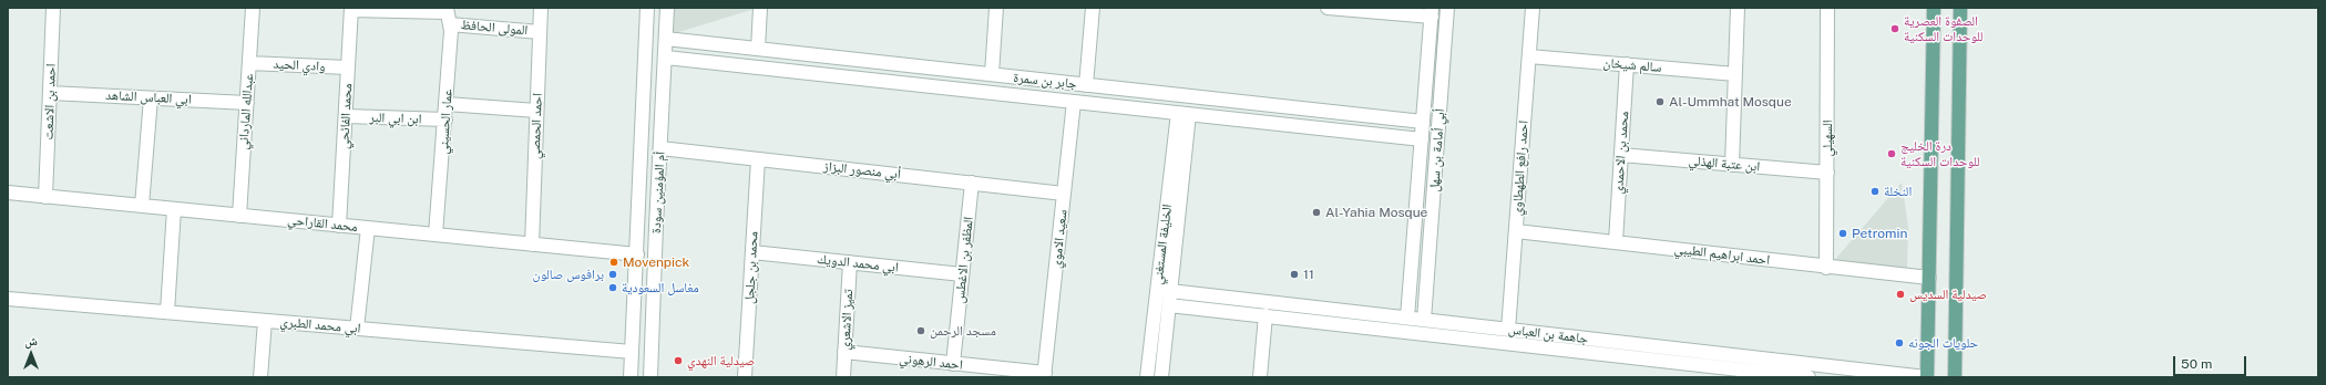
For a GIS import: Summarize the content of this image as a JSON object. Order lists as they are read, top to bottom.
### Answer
{
  "streets": {
    "street": [
      "المولى الحافظ",
      "وادي الحيد",
      "سالم شيخان",
      "جابر بن سمرة",
      "ابي العباس الشاهد",
      "احمد بن الاشعت",
      "عبدالله المارداني",
      "محمد الفائحي",
      "ابن ابي البر",
      "عمار الحسيني",
      "احمد الحمصي",
      "السهيلي",
      "أبي أمامة بن سهل",
      "محمد بن الاحمدي",
      "ابن عتبة الهذلي",
      "احمد رافع الطهطاوي",
      "أبي منصور البزاز",
      "أم المؤمنين سودة",
      "محمد القاراحي",
      "سعيد الاموي",
      "الخليفة المستغني",
      "احمد ابراهيم الطيبي",
      "المظفر بن الاغطس",
      "ابي محمد الدويك",
      "محمد بن جلجل",
      "تميز الاشعري",
      "ابي محمد الطبري",
      "جاهمة بن العباس",
      "احمد الرهوني"
    ]
  },
  "crossings": [
    ["المولى الحافظ", "محمد الفائحي"],
    ["المولى الحافظ", "عمار الحسيني"],
    ["المولى الحافظ", "احمد الحمصي"],
    ["وادي الحيد", "عبدالله المارداني"],
    ["وادي الحيد", "محمد الفائحي"],
    ["سالم شيخان", "محمد بن الاحمدي"],
    ["سالم شيخان", "احمد رافع الطهطاوي"],
    ["جابر بن سمرة", "أبي أمامة بن سهل"],
    ["جابر بن سمرة", "أم المؤمنين سودة"],
    ["جابر بن سمرة", "سعيد الاموي"],
    ["جابر بن سمرة", "الخليفة المستغني"],
    ["ابي العباس الشاهد", "احمد بن الاشعت"],
    ["ابي العباس الشاهد", "عبدالله المارداني"],
    ["احمد بن الاشعت", "محمد القاراحي"],
    ["عبدالله المارداني", "محمد القاراحي"],
    ["محمد الفائحي", "ابن ابي البر"],
    ["محمد الفائحي", "محمد القاراحي"],
    ["ابن ابي البر", "عمار الحسيني"],
    ["عمار الحسيني", "محمد القاراحي"],
    ["احمد الحمصي", "محمد القاراحي"],
    ["السهيلي", "ابن عتبة الهذلي"],
    ["السهيلي", "احمد ابراهيم الطيبي"],
    ["أبي أمامة بن سهل", "جاهمة بن العباس"],
    ["محمد بن الاحمدي", "ابن عتبة الهذلي"],
    ["محمد بن الاحمدي", "احمد ابراهيم الطيبي"],
    ["احمد رافع الطهطاوي", "احمد ابراهيم الطيبي"],
    ["احمد رافع الطهطاوي", "جاهمة بن العباس"],
    ["أبي منصور البزاز", "أم المؤمنين سودة"],
    ["أبي منصور البزاز", "سعيد الاموي"],
    ["أبي منصور البزاز", "المظفر بن الاغطس"],
    ["أبي منصور البزاز", "محمد بن جلجل"],
    ["أم المؤمنين سودة", "محمد القاراحي"],
    ["أم المؤمنين سودة", "ابي محمد الطبري"],
    ["سعيد الاموي", "احمد الرهوني"],
    ["الخليفة المستغني", "جاهمة بن العباس"],
    ["المظفر بن الاغطس", "ابي محمد الدويك"],
    ["المظفر بن الاغطس", "احمد الرهوني"],
    ["ابي محمد الدويك", "محمد بن جلجل"],
    ["ابي محمد الدويك", "تميز الاشعري"],
    ["تميز الاشعري", "احمد الرهوني"]
  ],
  "places": [
    "الصفوة العصرية للوحدات السكنية",
    "Al-Ummhat Mosque",
    "درة الخليج للوحدات السكنية",
    "النخلة",
    "Al-Yahia Mosque",
    "Petromin",
    "Movenpick",
    "برافوس صالون",
    "11",
    "مغاسل السعودية",
    "صيدلية السديس",
    "مسجد الرحمن",
    "حلويات الجونه",
    "صيدلية النهدي"
  ],
  "scale_bar": "50 m",
  "north": "top"
}
